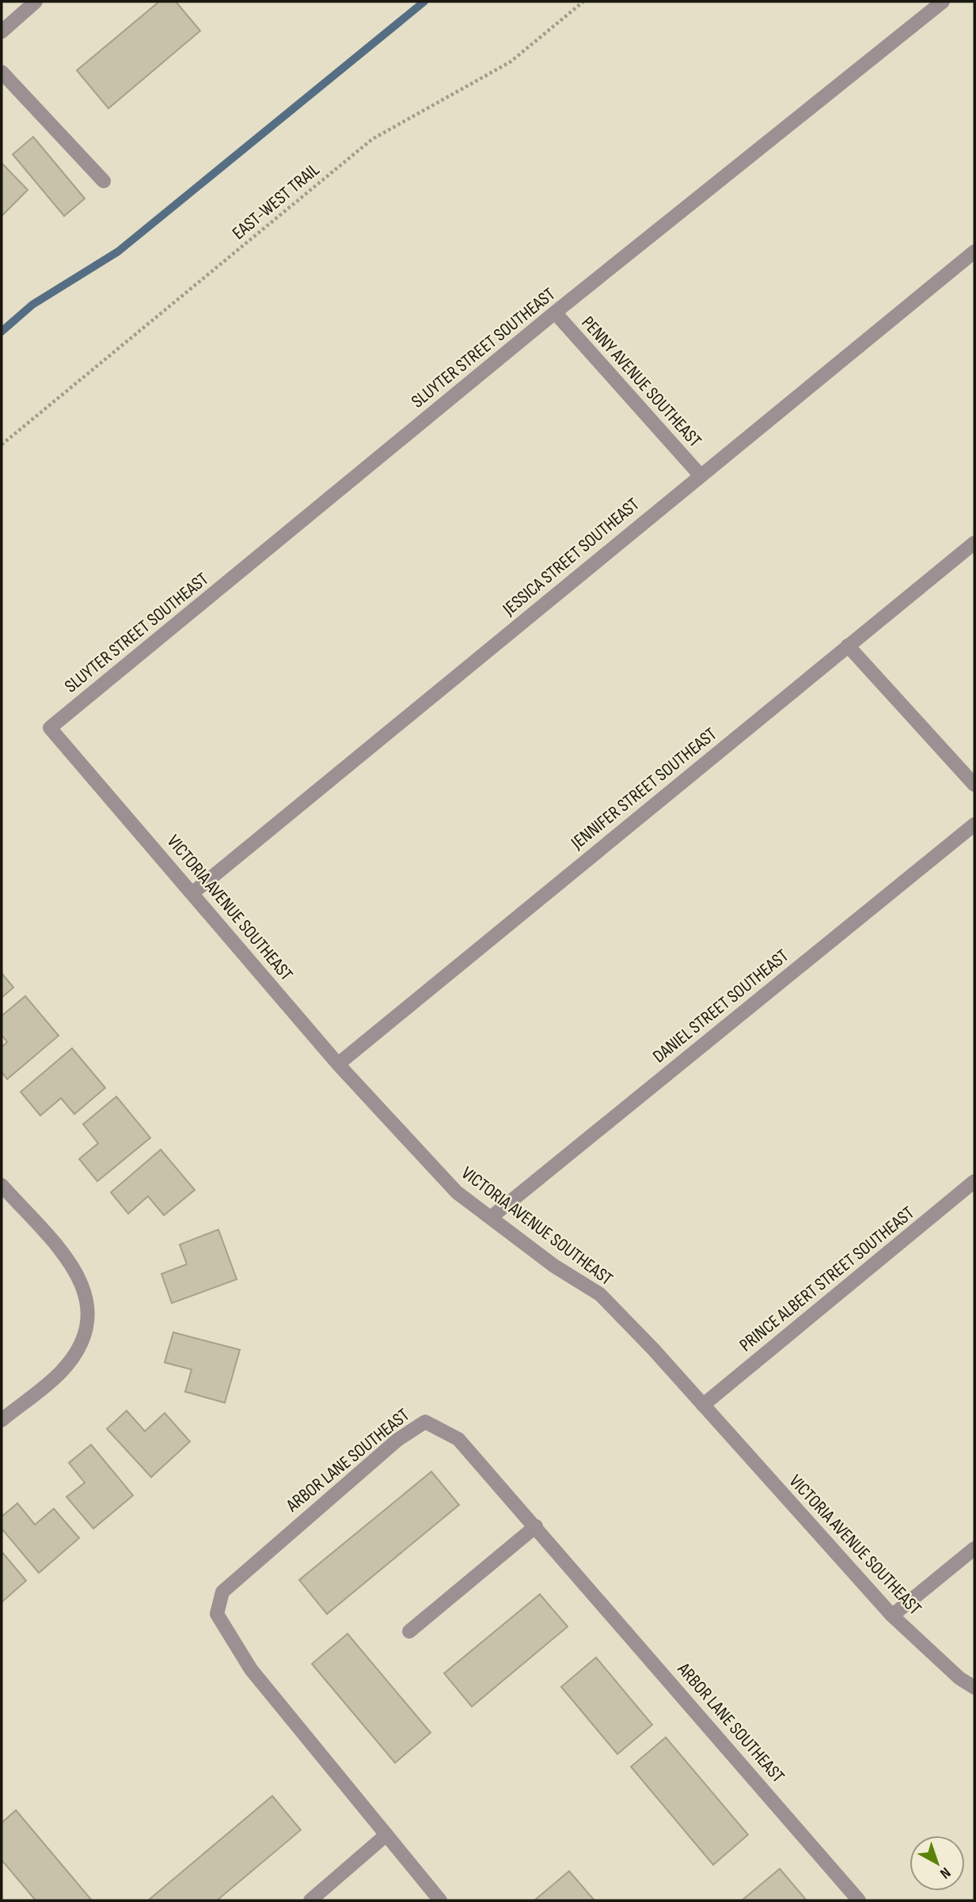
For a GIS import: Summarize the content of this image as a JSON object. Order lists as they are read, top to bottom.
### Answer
{
  "streets": {
    "street": [
      "SLUYTER STREET SOUTHEAST",
      "PENNY AVENUE SOUTHEAST",
      "JESSICA STREET SOUTHEAST",
      "JENNIFER STREET SOUTHEAST",
      "VICTORIA AVENUE SOUTHEAST",
      "DANIEL STREET SOUTHEAST",
      "PRINCE ALBERT STREET SOUTHEAST",
      "ARBOR LANE SOUTHEAST"
    ],
    "path": ["EAST-WEST TRAIL"]
  },
  "crossings": [
    ["SLUYTER STREET SOUTHEAST", "PENNY AVENUE SOUTHEAST"],
    ["SLUYTER STREET SOUTHEAST", "VICTORIA AVENUE SOUTHEAST"],
    ["PENNY AVENUE SOUTHEAST", "JESSICA STREET SOUTHEAST"],
    ["JESSICA STREET SOUTHEAST", "VICTORIA AVENUE SOUTHEAST"],
    ["JENNIFER STREET SOUTHEAST", "VICTORIA AVENUE SOUTHEAST"],
    ["VICTORIA AVENUE SOUTHEAST", "DANIEL STREET SOUTHEAST"],
    ["VICTORIA AVENUE SOUTHEAST", "PRINCE ALBERT STREET SOUTHEAST"]
  ],
  "north": "bottom right"
}
